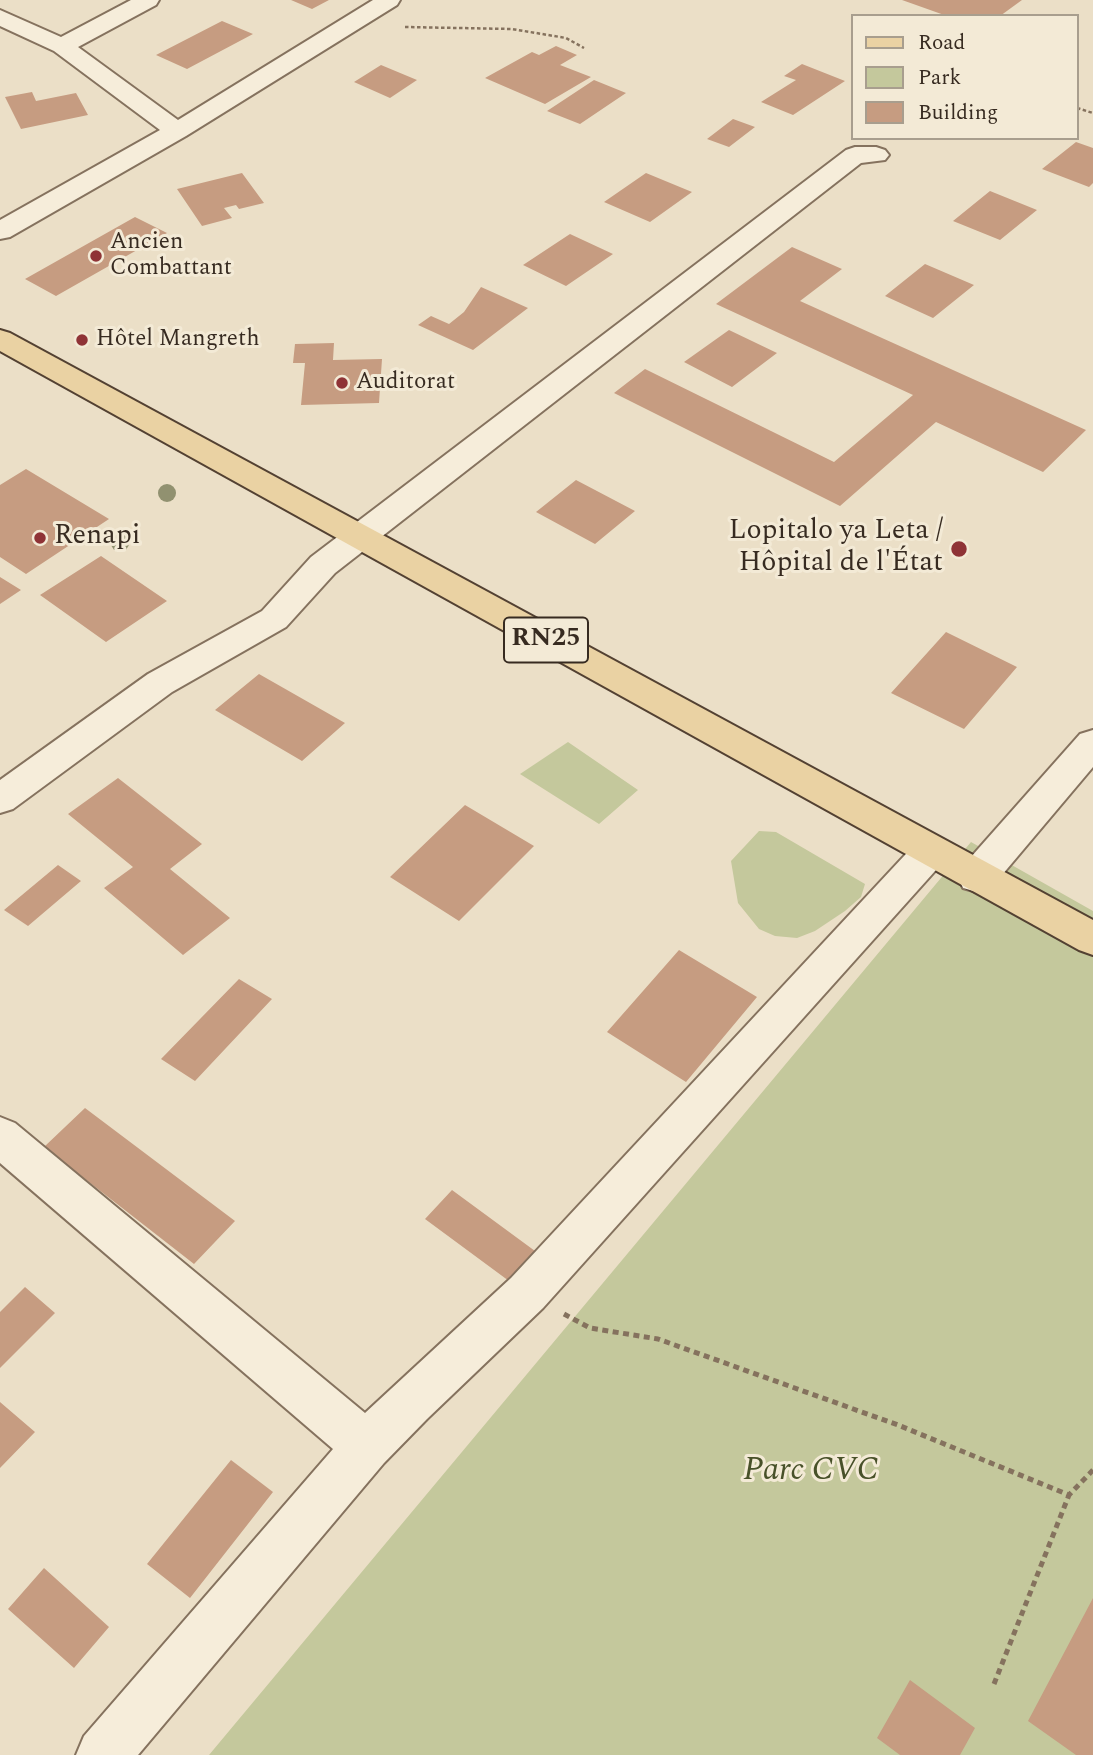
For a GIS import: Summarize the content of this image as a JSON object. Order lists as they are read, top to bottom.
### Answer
{
  "streets": {
    "main road": ["RN25"]
  },
  "parks": ["Parc CVC"],
  "places": [
    "Ancien Combattant",
    "Hôtel Mangreth",
    "Auditorat",
    "Renapi",
    "Lopitalo ya Leta / Hôpital de l'État"
  ],
  "legend": ["Road", "Park", "Building"]
}
